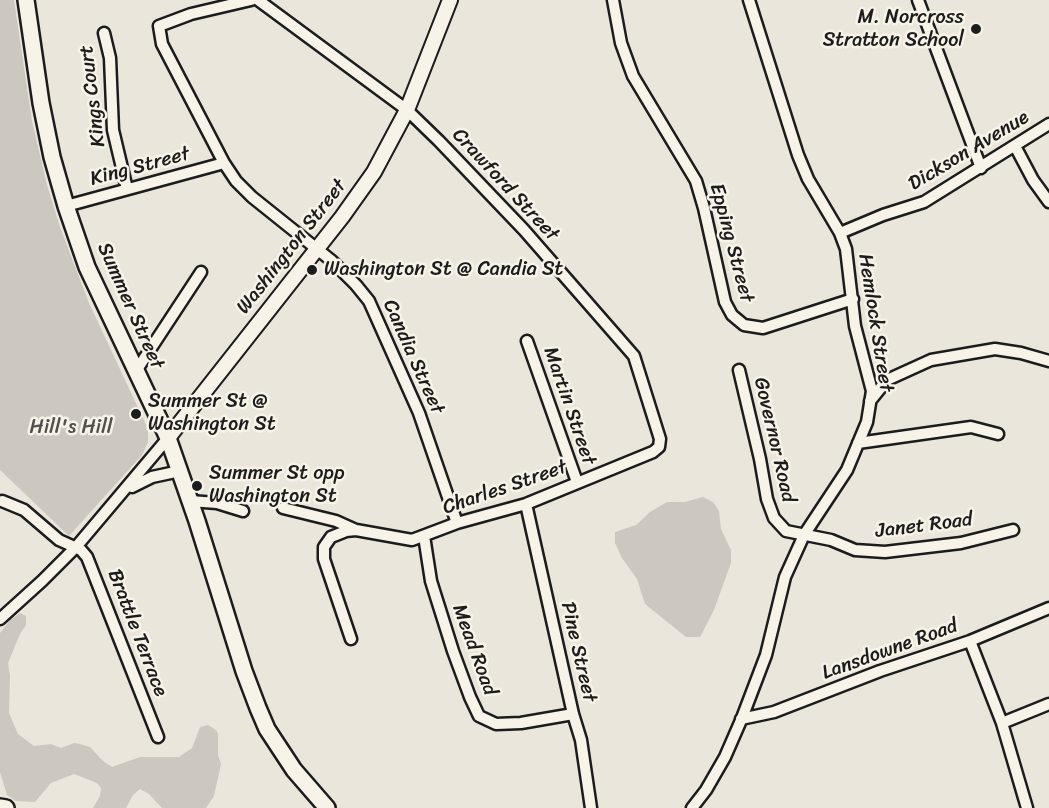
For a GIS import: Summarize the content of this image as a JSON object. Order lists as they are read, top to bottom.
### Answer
{
  "streets": {
    "main road": ["Summer Street"],
    "street": [
      "Kings Court",
      "Dickson Avenue",
      "King Street",
      "Crawford Street",
      "Epping Street",
      "Washington Street",
      "Hemlock Street",
      "Candia Street",
      "Martin Street",
      "Governor Road",
      "Charles Street",
      "Janet Road",
      "Brattle Terrace",
      "Mead Road",
      "Lansdowne Road",
      "Pine Street"
    ]
  },
  "crossings": [
    ["Kings Court", "King Street"],
    ["Dickson Avenue", "Hemlock Street"],
    ["King Street", "Summer Street"],
    ["King Street", "Candia Street"],
    ["Crawford Street", "Washington Street"],
    ["Crawford Street", "Charles Street"],
    ["Epping Street", "Hemlock Street"],
    ["Washington Street", "Summer Street"],
    ["Washington Street", "Candia Street"],
    ["Washington Street", "Brattle Terrace"],
    ["Hemlock Street", "Governor Road"],
    ["Hemlock Street", "Janet Road"],
    ["Hemlock Street", "Lansdowne Road"],
    ["Candia Street", "Charles Street"],
    ["Martin Street", "Charles Street"],
    ["Governor Road", "Janet Road"],
    ["Charles Street", "Mead Road"],
    ["Charles Street", "Pine Street"],
    ["Mead Road", "Pine Street"]
  ],
  "parks": ["Hill's Hill"],
  "places": [
    "M. Norcross Stratton School",
    "Washington St @ Candia St",
    "Summer St @ Washington St",
    "Summer St opp Washington St"
  ]
}
